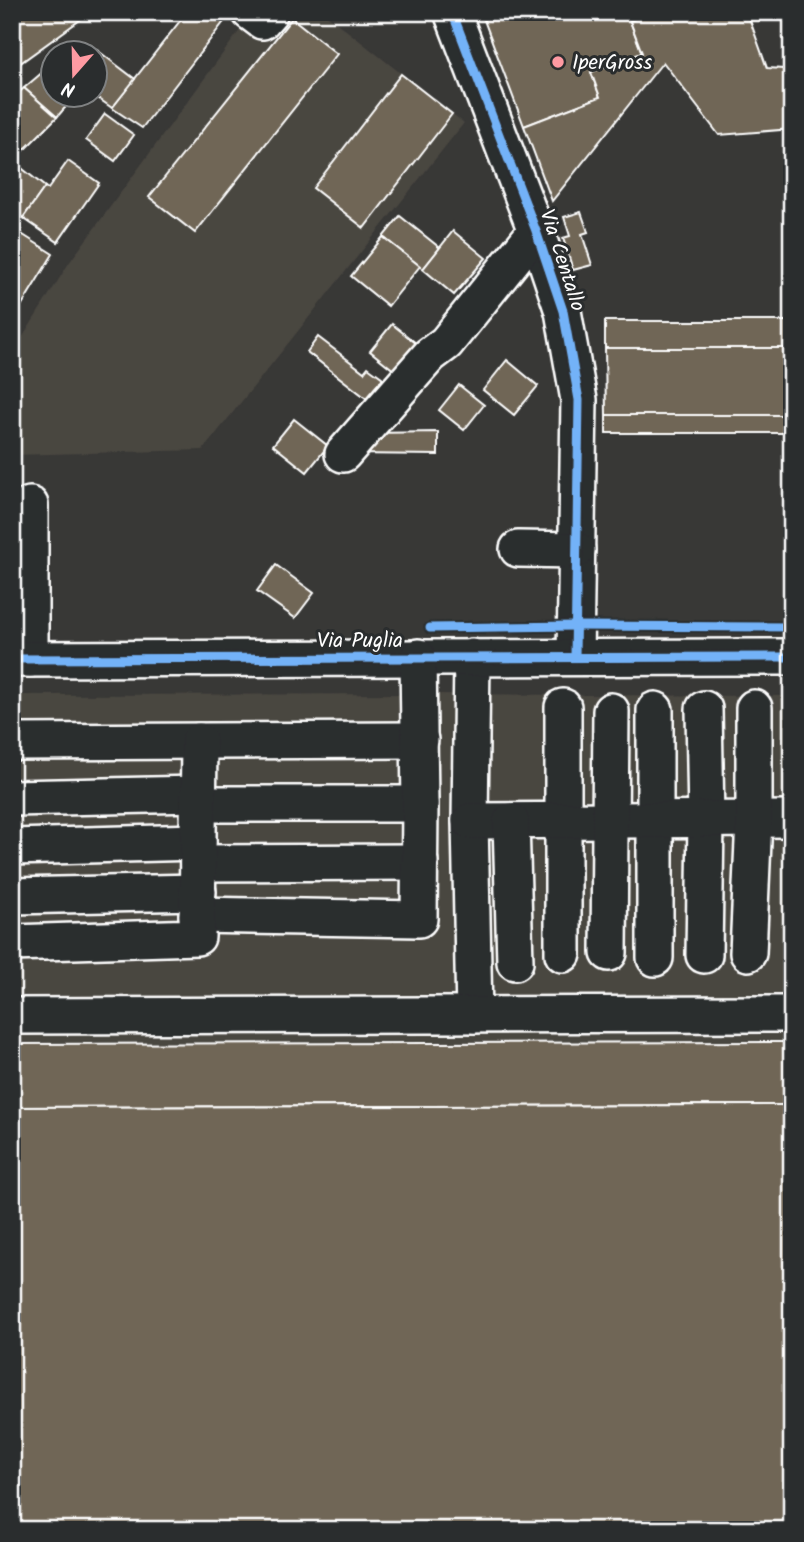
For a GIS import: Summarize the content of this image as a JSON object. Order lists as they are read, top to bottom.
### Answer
{
  "streets": {
    "street": ["Via Centallo", "Via Puglia"]
  },
  "crossings": [
    ["Via Centallo", "Via Puglia"]
  ],
  "places": ["IperGross"],
  "north": "bottom"
}
